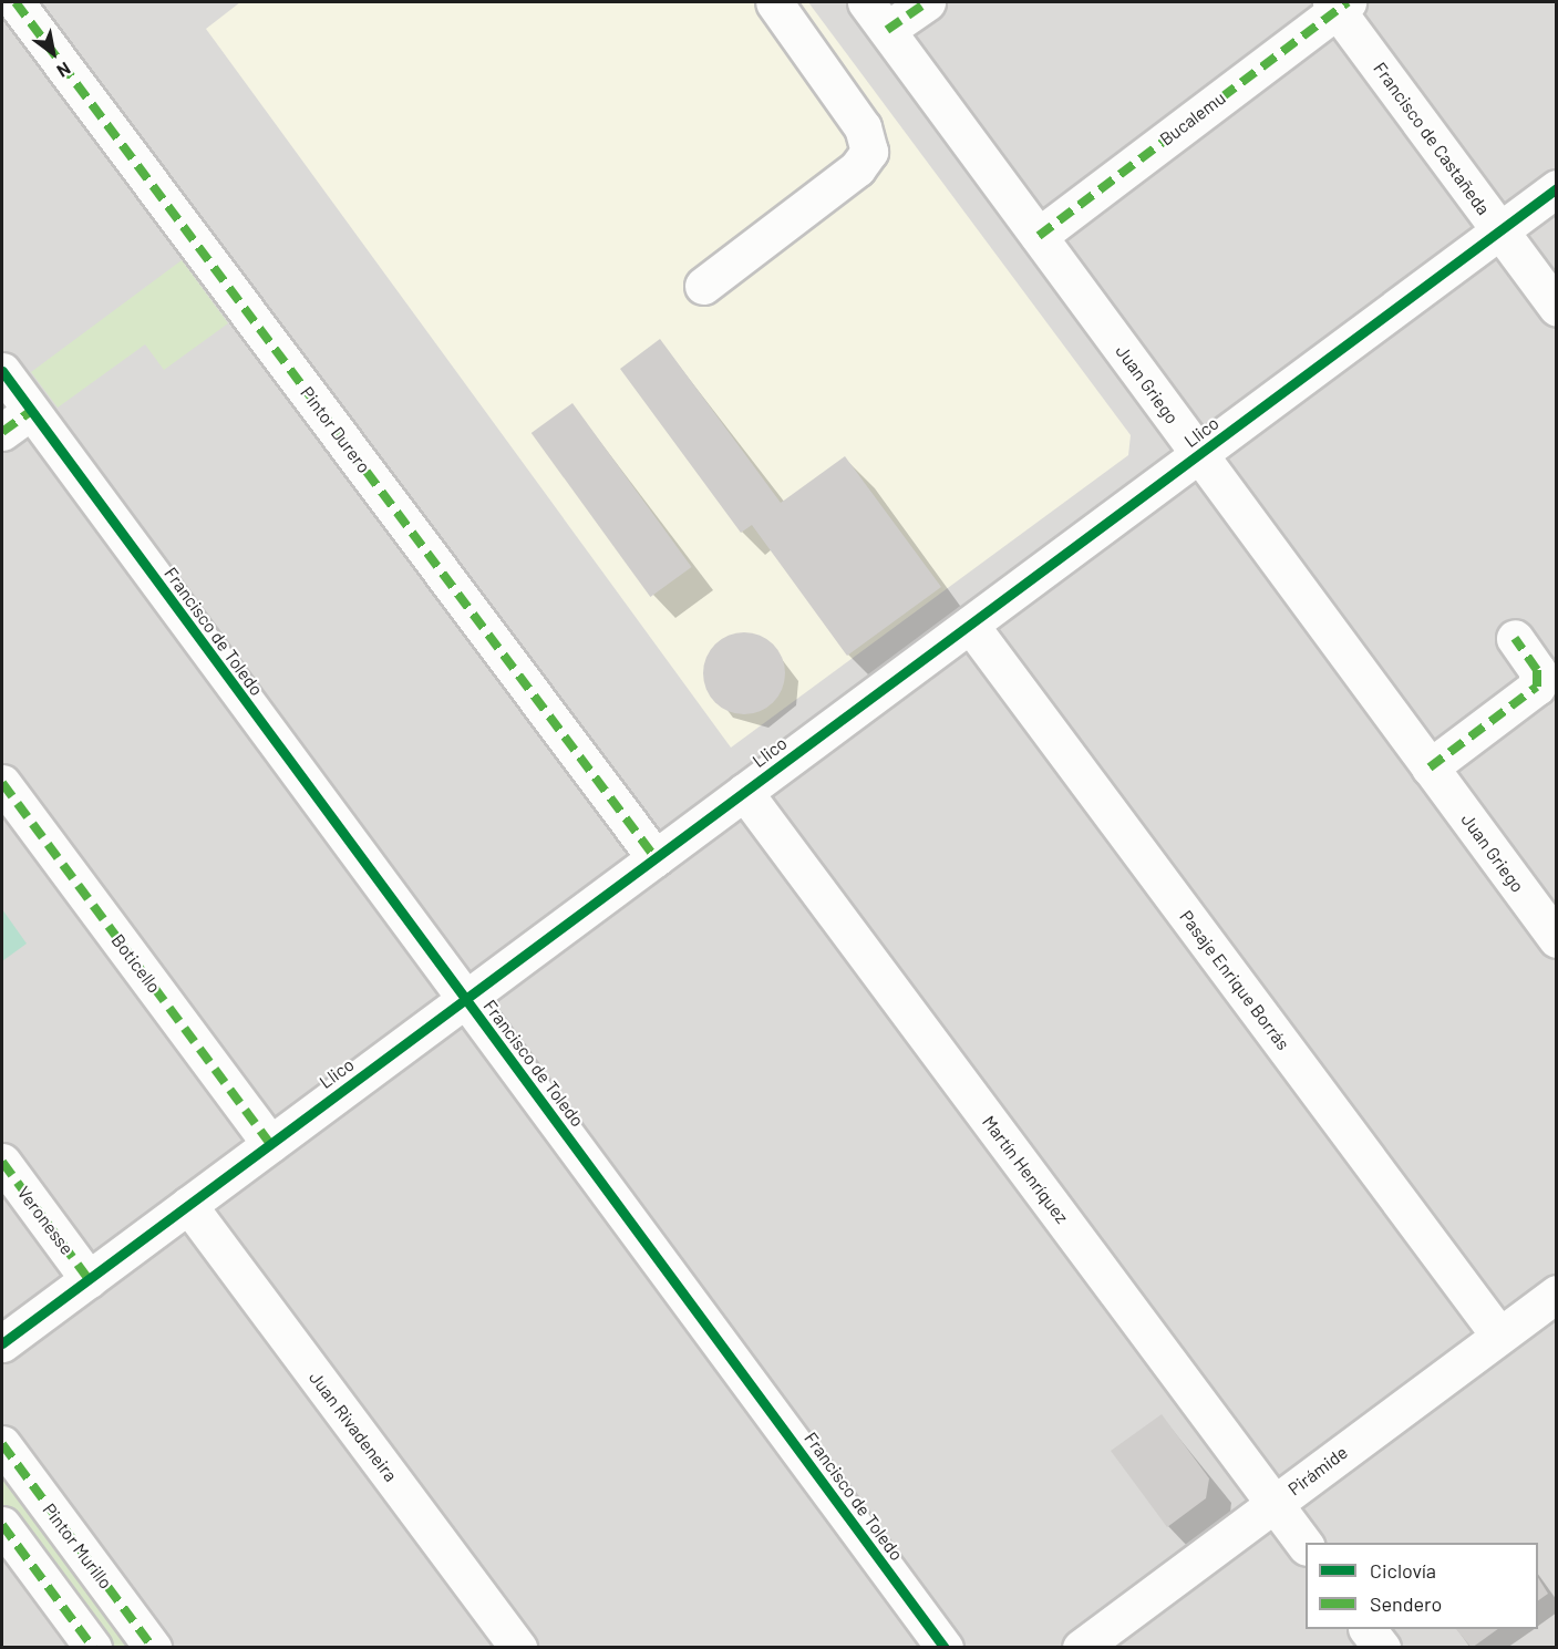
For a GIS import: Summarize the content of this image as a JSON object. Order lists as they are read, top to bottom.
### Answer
{
  "streets": {
    "street": [
      "Bucalemu",
      "Francisco de Castañeda",
      "Juan Griego",
      "Pintor Durero",
      "Llico",
      "Francisco de Toledo",
      "Boticello",
      "Pasaje Enrique Borrás",
      "Martín Henríquez",
      "Veronesse",
      "Juan Rivadeneira",
      "Pirámide",
      "Pintor Murillo"
    ]
  },
  "crossings": [
    ["Bucalemu", "Francisco de Castañeda"],
    ["Bucalemu", "Juan Griego"],
    ["Francisco de Castañeda", "Llico"],
    ["Juan Griego", "Llico"],
    ["Pintor Durero", "Llico"],
    ["Llico", "Francisco de Toledo"],
    ["Llico", "Boticello"],
    ["Llico", "Pasaje Enrique Borrás"],
    ["Llico", "Martín Henríquez"],
    ["Llico", "Veronesse"],
    ["Llico", "Juan Rivadeneira"],
    ["Pasaje Enrique Borrás", "Pirámide"],
    ["Martín Henríquez", "Pirámide"]
  ],
  "legend": ["Ciclovía", "Sendero"],
  "north": "bottom right"
}
